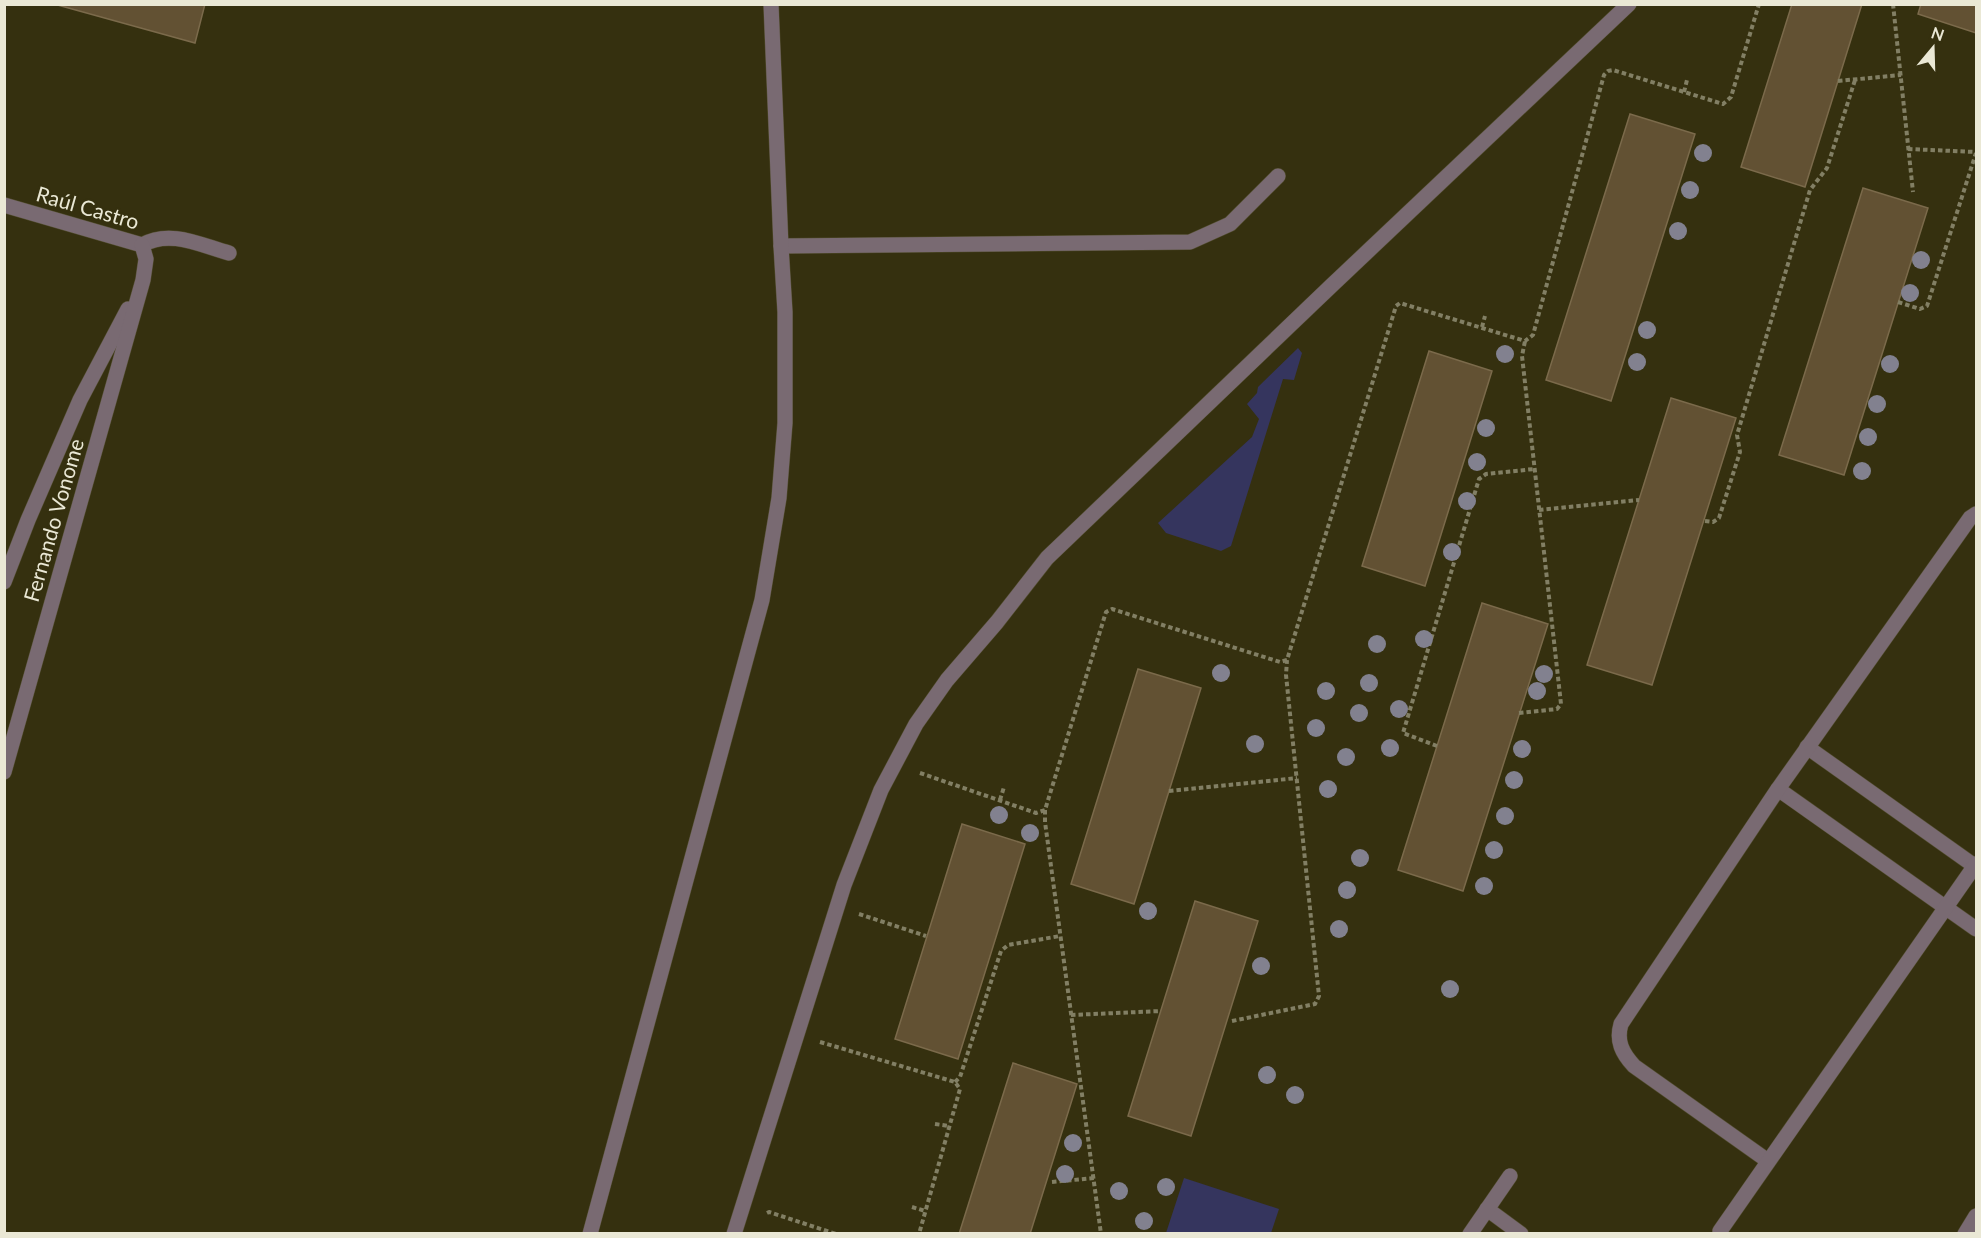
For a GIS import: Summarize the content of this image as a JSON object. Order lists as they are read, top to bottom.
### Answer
{
  "streets": {
    "street": ["Raúl Castro", "Fernando Vonome"]
  },
  "crossings": [
    ["Raúl Castro", "Fernando Vonome"]
  ],
  "north": "top"
}
